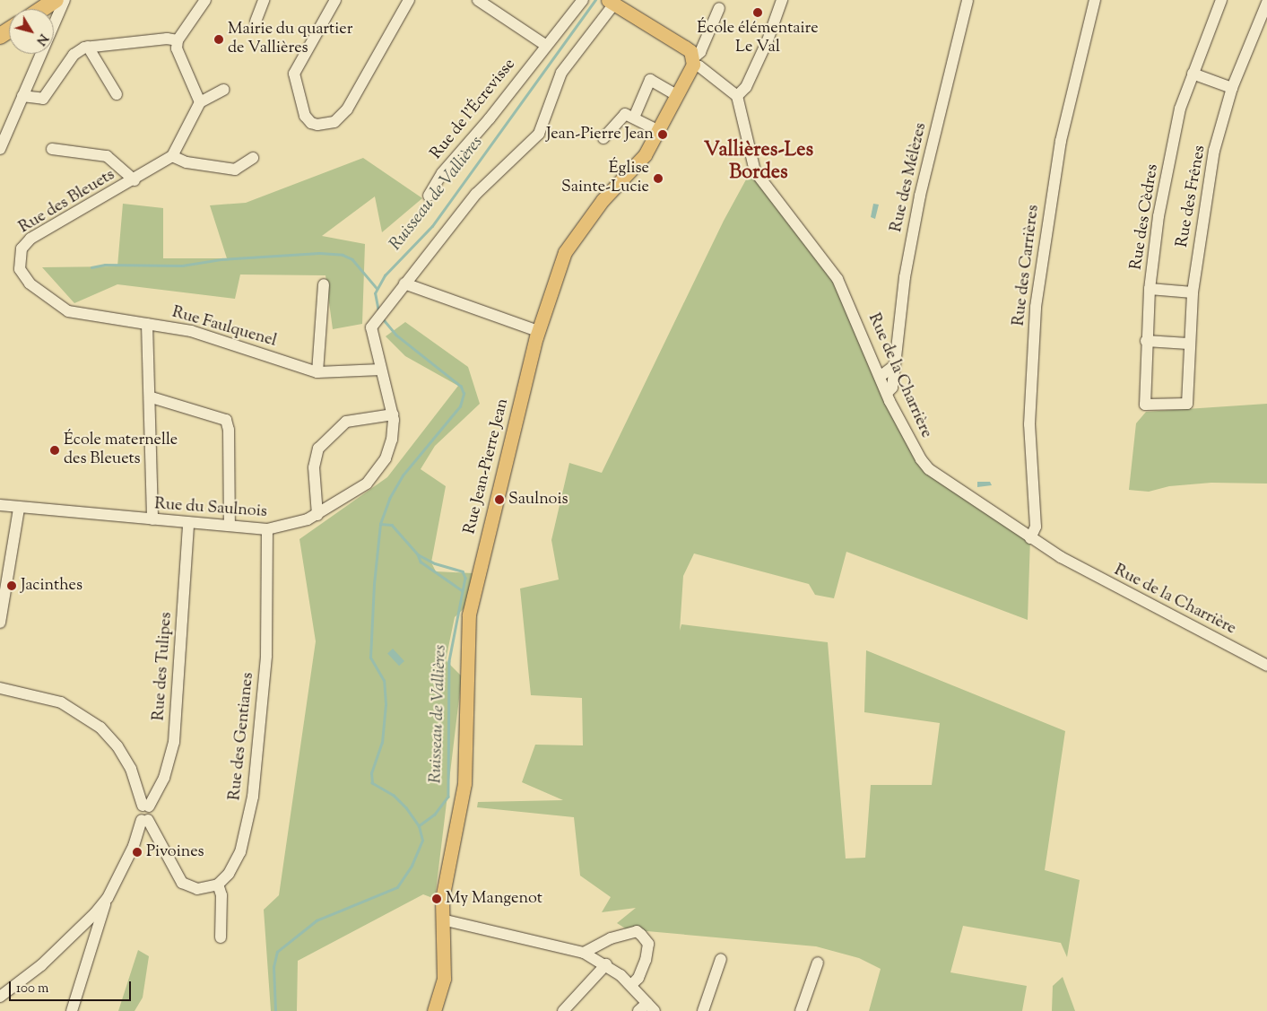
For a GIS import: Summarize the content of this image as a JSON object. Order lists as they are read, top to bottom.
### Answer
{
  "streets": {
    "main road": ["Rue Jean-Pierre Jean"],
    "street": [
      "Rue de l'Écrevisse",
      "Rue des Mélèzes",
      "Rue des Frênes",
      "Rue des Bleuets",
      "Rue des Cèdres",
      "Rue des Carrières",
      "Rue Faulquenel",
      "Rue de la Charrière",
      "Rue du Saulnois",
      "Rue des Tulipes",
      "Rue des Gentianes"
    ]
  },
  "crossings": [
    ["Rue des Mélèzes", "Rue de la Charrière"],
    ["Rue des Frênes", "Rue des Cèdres"],
    ["Rue des Bleuets", "Rue Faulquenel"],
    ["Rue des Carrières", "Rue de la Charrière"],
    ["Rue Faulquenel", "Rue du Saulnois"],
    ["Rue du Saulnois", "Rue des Tulipes"],
    ["Rue du Saulnois", "Rue des Gentianes"]
  ],
  "districts": ["Vallières-Les Bordes"],
  "water": ["Ruisseau de Vallières"],
  "places": [
    "École élémentaire Le Val",
    "Mairie du quartier de Vallières",
    "Jean-Pierre Jean",
    "Église Sainte-Lucie",
    "École maternelle des Bleuets",
    "Saulnois",
    "Jacinthes",
    "Pivoines",
    "My Mangenot"
  ],
  "scale_bar": "100 m",
  "north": "bottom right"
}
